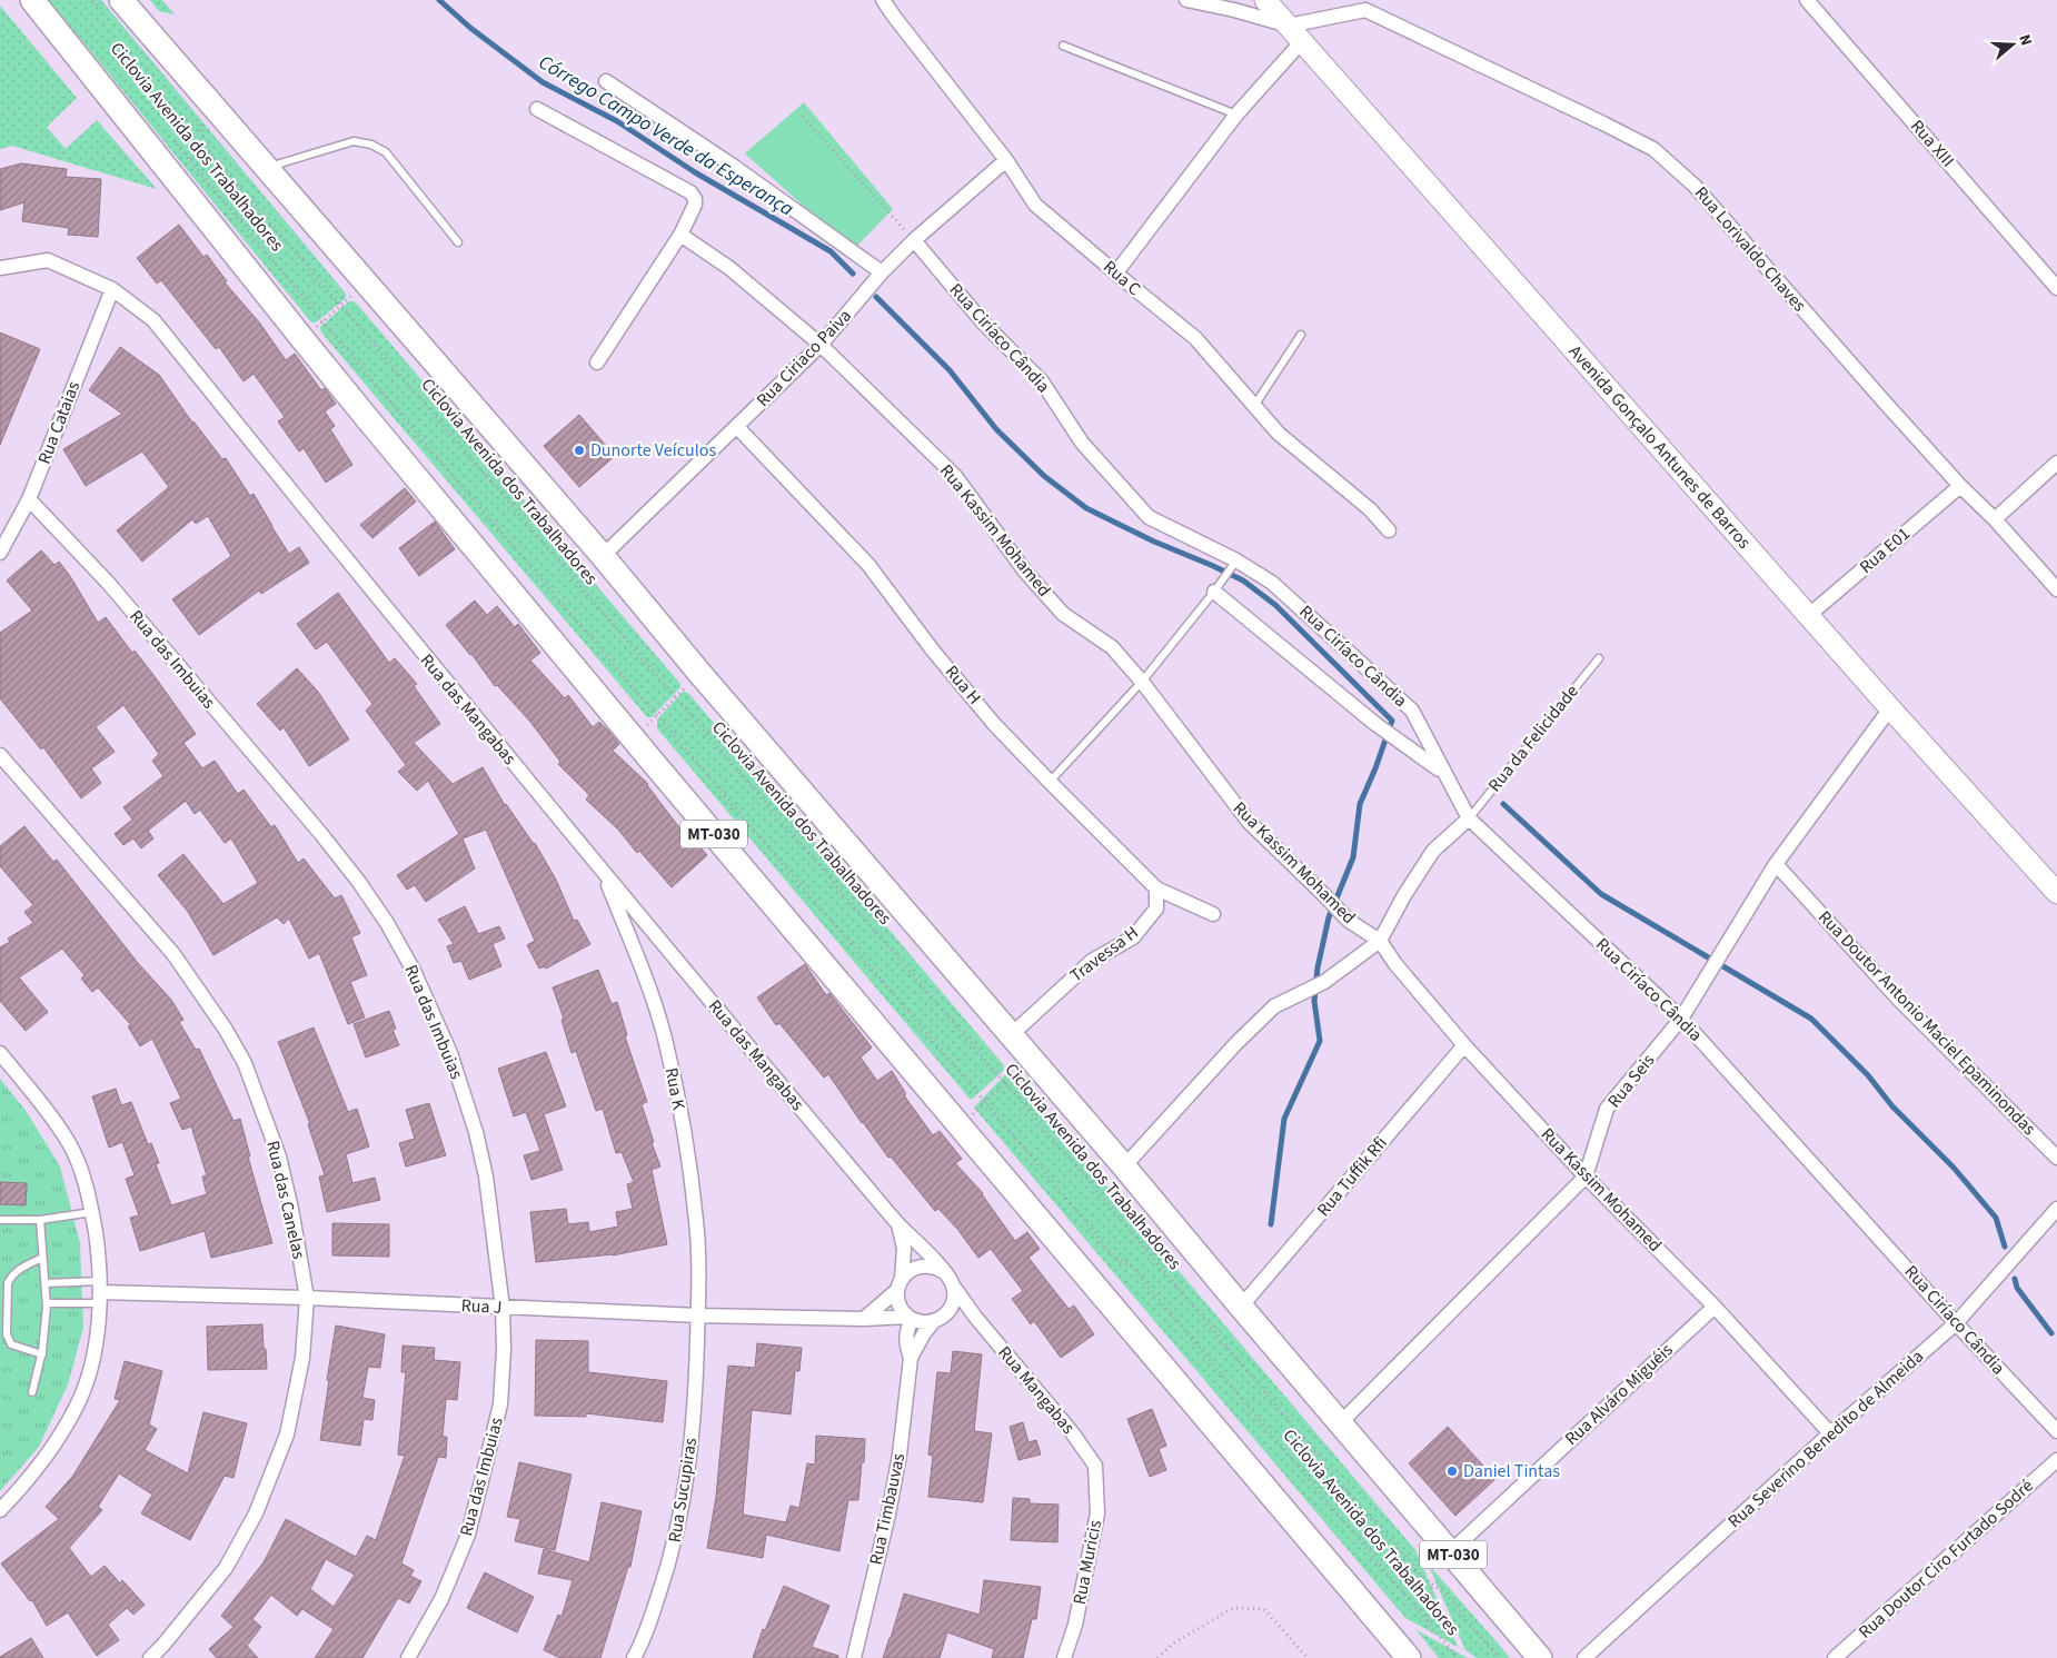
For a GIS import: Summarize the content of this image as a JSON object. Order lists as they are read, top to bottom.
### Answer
{
  "streets": {
    "main road": ["Avenida Gonçalo Antunes de Barros", "MT-030"],
    "street": [
      "Rua XIII",
      "Rua Lorivaldo Chaves",
      "Rua C",
      "Rua Ciríaco Cândia",
      "Rua Ciriaco Paiva",
      "Rua Cataias",
      "Rua Kassim Mohamed",
      "Rua E01",
      "Rua das Imbuias",
      "Rua H",
      "Rua das Mangabas",
      "Travessa H",
      "Rua Doutor Antonio Maciel Epaminondas",
      "Rua Seis",
      "Rua K",
      "Rua Tuffik Rfi",
      "Rua das Canelas",
      "Rua J",
      "Rua Mangabas",
      "Rua Alváro Miguéis",
      "Rua Severino Benedito de Almeida",
      "Rua Sucupiras",
      "Rua Timbauvas",
      "Rua Doutor Ciro Furtado Sodré",
      "Rua Muricis"
    ],
    "lane": ["Rua da Felicidade"],
    "path": ["Ciclovia Avenida dos Trabalhadores"]
  },
  "crossings": [
    ["Ciclovia Avenida dos Trabalhadores", "MT-030"],
    ["Rua Lorivaldo Chaves", "Rua E01"],
    ["Rua C", "Rua Ciriaco Paiva"],
    ["Rua Ciríaco Cândia", "Rua Ciriaco Paiva"],
    ["Rua Ciríaco Cândia", "Rua da Felicidade"],
    ["Rua Ciríaco Cândia", "Rua Seis"],
    ["Rua Ciríaco Cândia", "Rua Severino Benedito de Almeida"],
    ["Rua Ciriaco Paiva", "Rua Kassim Mohamed"],
    ["Rua Ciriaco Paiva", "Rua H"],
    ["Rua Ciriaco Paiva", "MT-030"],
    ["Rua Cataias", "Rua das Imbuias"],
    ["Rua Cataias", "Rua das Mangabas"],
    ["Avenida Gonçalo Antunes de Barros", "Rua E01"],
    ["Avenida Gonçalo Antunes de Barros", "Rua Seis"],
    ["Rua Kassim Mohamed", "Rua Seis"],
    ["Rua Kassim Mohamed", "Rua Tuffik Rfi"],
    ["Rua Kassim Mohamed", "Rua Alváro Miguéis"],
    ["Rua Kassim Mohamed", "Rua Severino Benedito de Almeida"],
    ["Rua das Imbuias", "Rua J"],
    ["Rua H", "Travessa H"],
    ["Rua das Mangabas", "Rua K"],
    ["Rua das Mangabas", "Rua J"],
    ["Rua das Mangabas", "Rua Mangabas"],
    ["MT-030", "Travessa H"],
    ["MT-030", "Rua Seis"],
    ["MT-030", "Rua Tuffik Rfi"],
    ["MT-030", "Rua Alváro Miguéis"],
    ["Rua Doutor Antonio Maciel Epaminondas", "Rua Seis"],
    ["Rua K", "Rua J"],
    ["Rua K", "Rua Sucupiras"],
    ["Rua das Canelas", "Rua J"],
    ["Rua J", "Rua Mangabas"],
    ["Rua J", "Rua Sucupiras"],
    ["Rua Mangabas", "Rua Muricis"]
  ],
  "water": ["Córrego Campo Verde da Esperança"],
  "places": ["Dunorte Veículos", "Daniel Tintas"],
  "north": "right"
}
